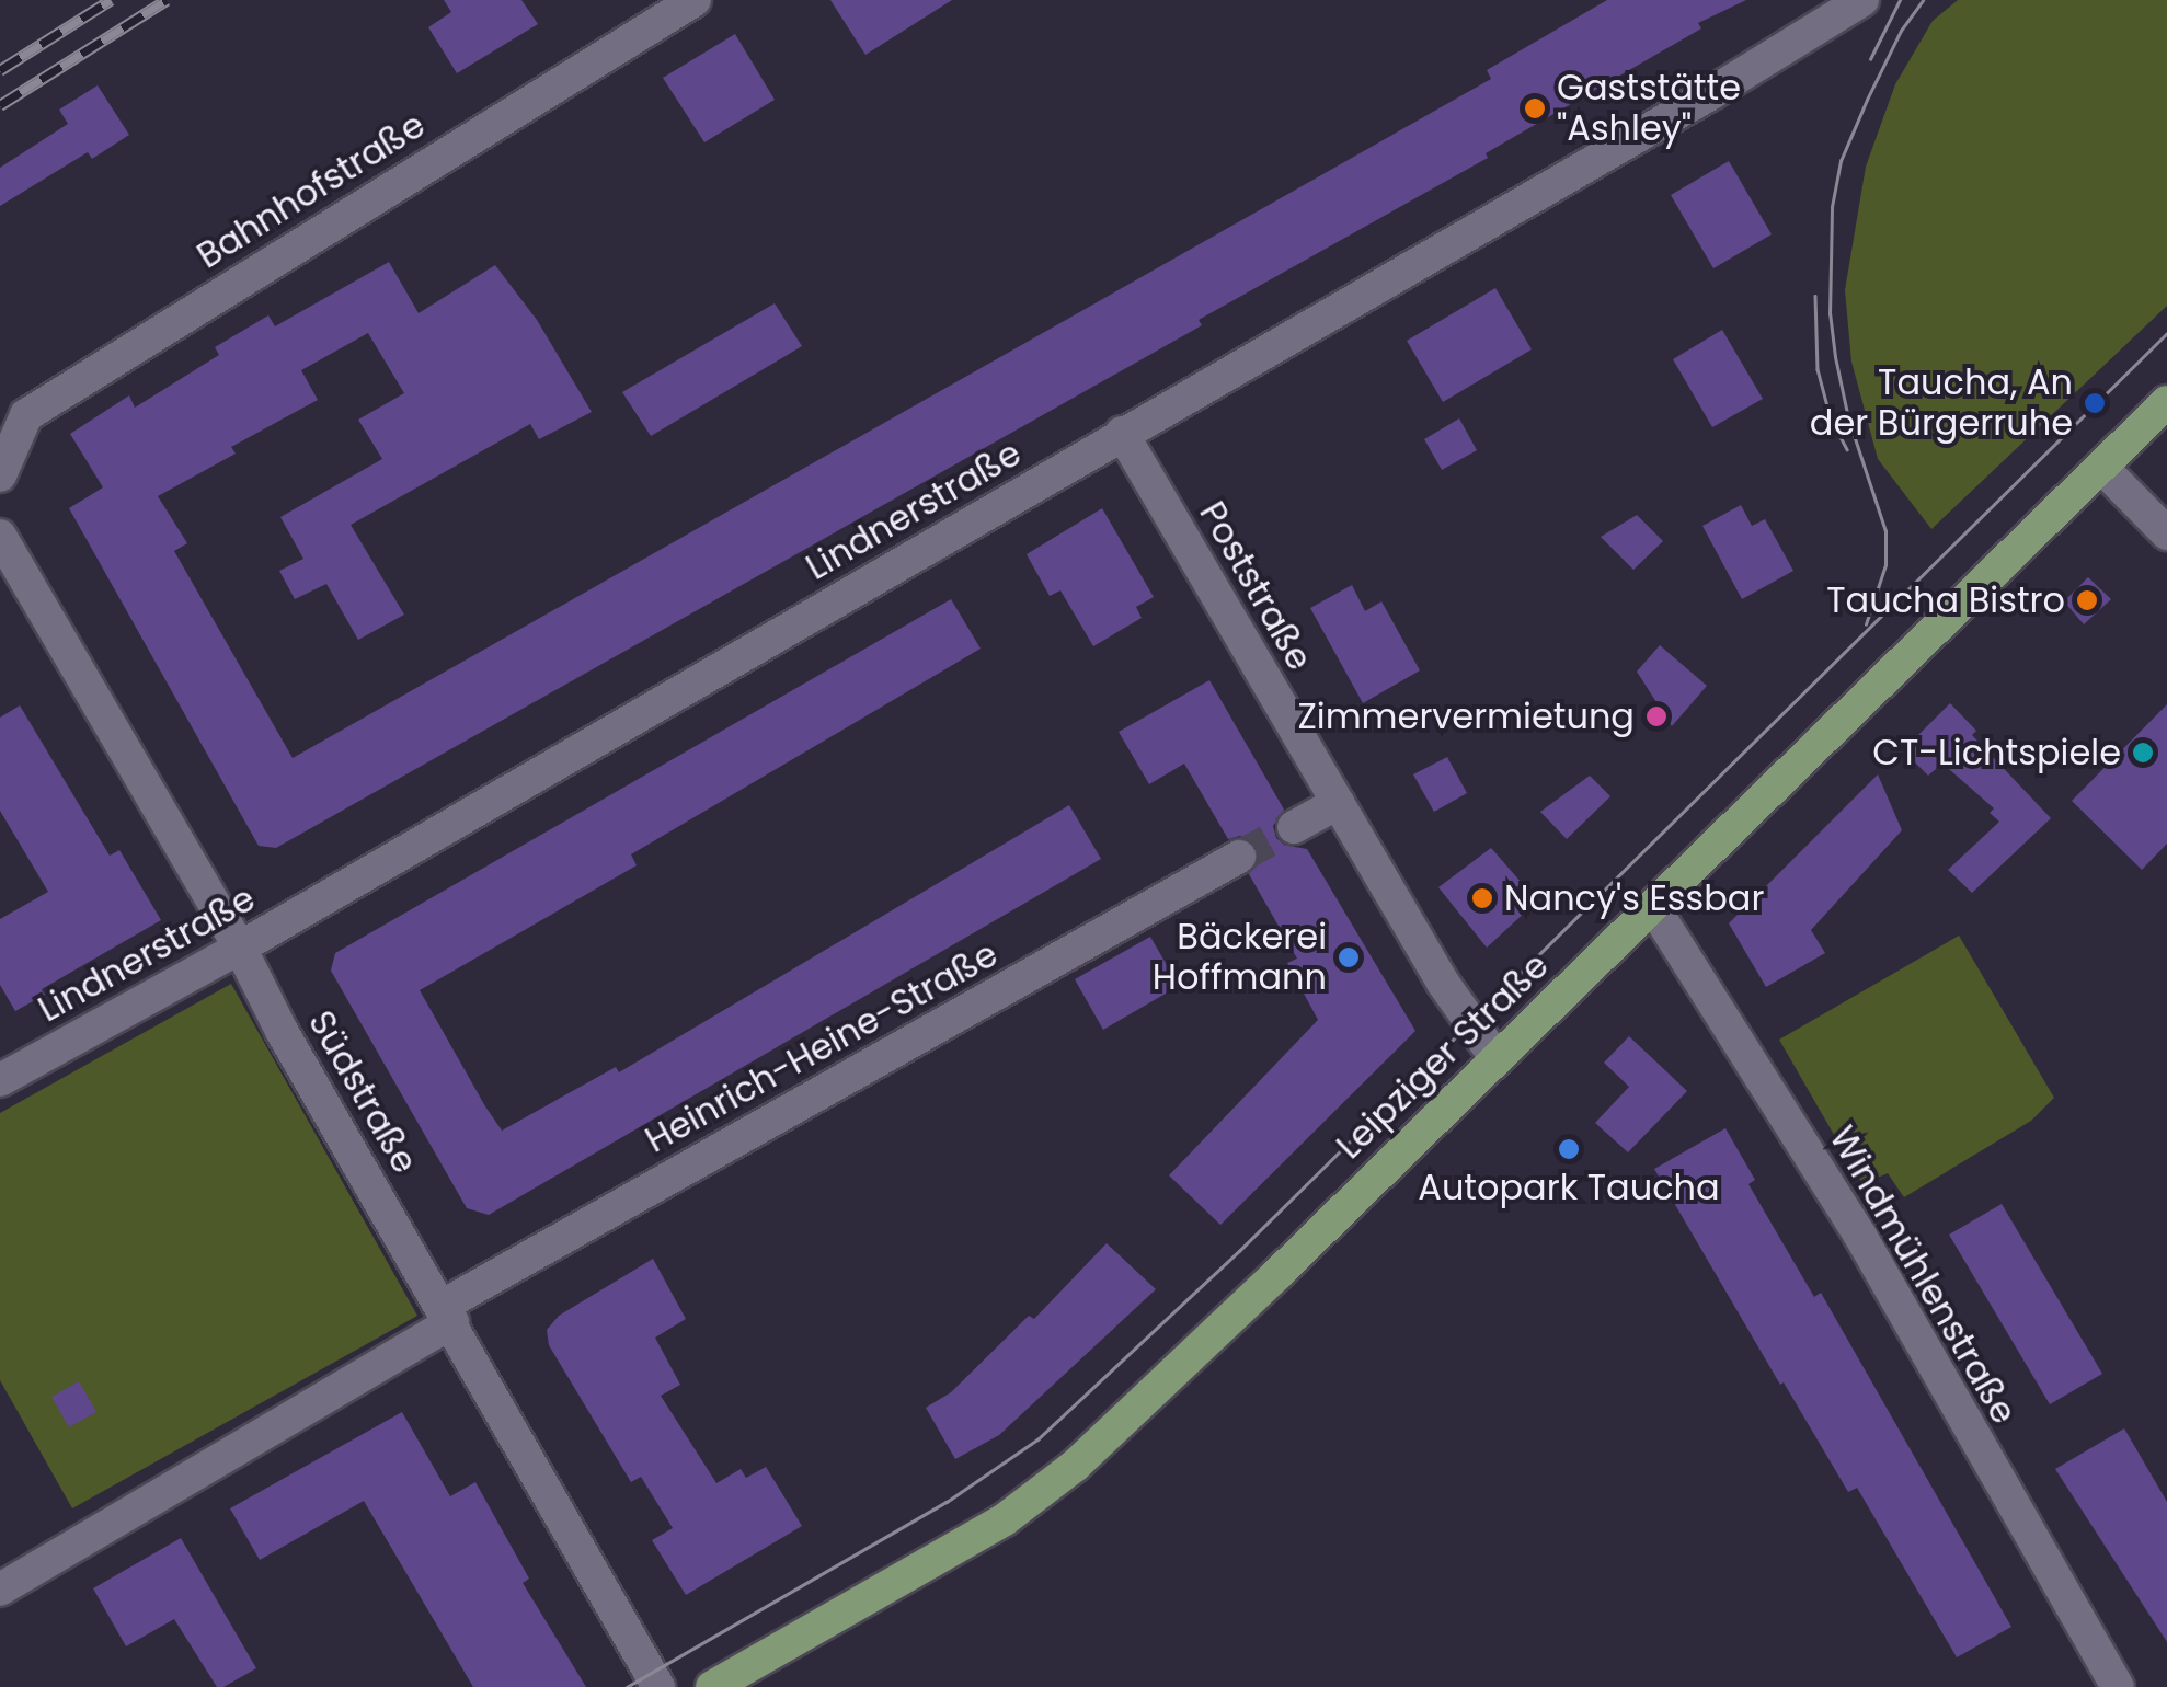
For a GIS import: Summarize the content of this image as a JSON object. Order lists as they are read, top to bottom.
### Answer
{
  "streets": {
    "main road": ["Leipziger Straße"],
    "street": [
      "Bahnhofstraße",
      "Lindnerstraße",
      "Poststraße",
      "Heinrich-Heine-Straße",
      "Südstraße",
      "Windmühlenstraße"
    ]
  },
  "crossings": [
    ["Lindnerstraße", "Poststraße"],
    ["Lindnerstraße", "Südstraße"],
    ["Poststraße", "Leipziger Straße"],
    ["Heinrich-Heine-Straße", "Südstraße"],
    ["Leipziger Straße", "Windmühlenstraße"]
  ],
  "places": [
    "Gaststätte \"Ashley\"",
    "Taucha, An der Bürgerruhe",
    "Taucha Bistro",
    "Zimmervermietung",
    "CT-Lichtspiele",
    "Nancy's Essbar",
    "Bäckerei Hoffmann",
    "Autopark Taucha"
  ]
}
